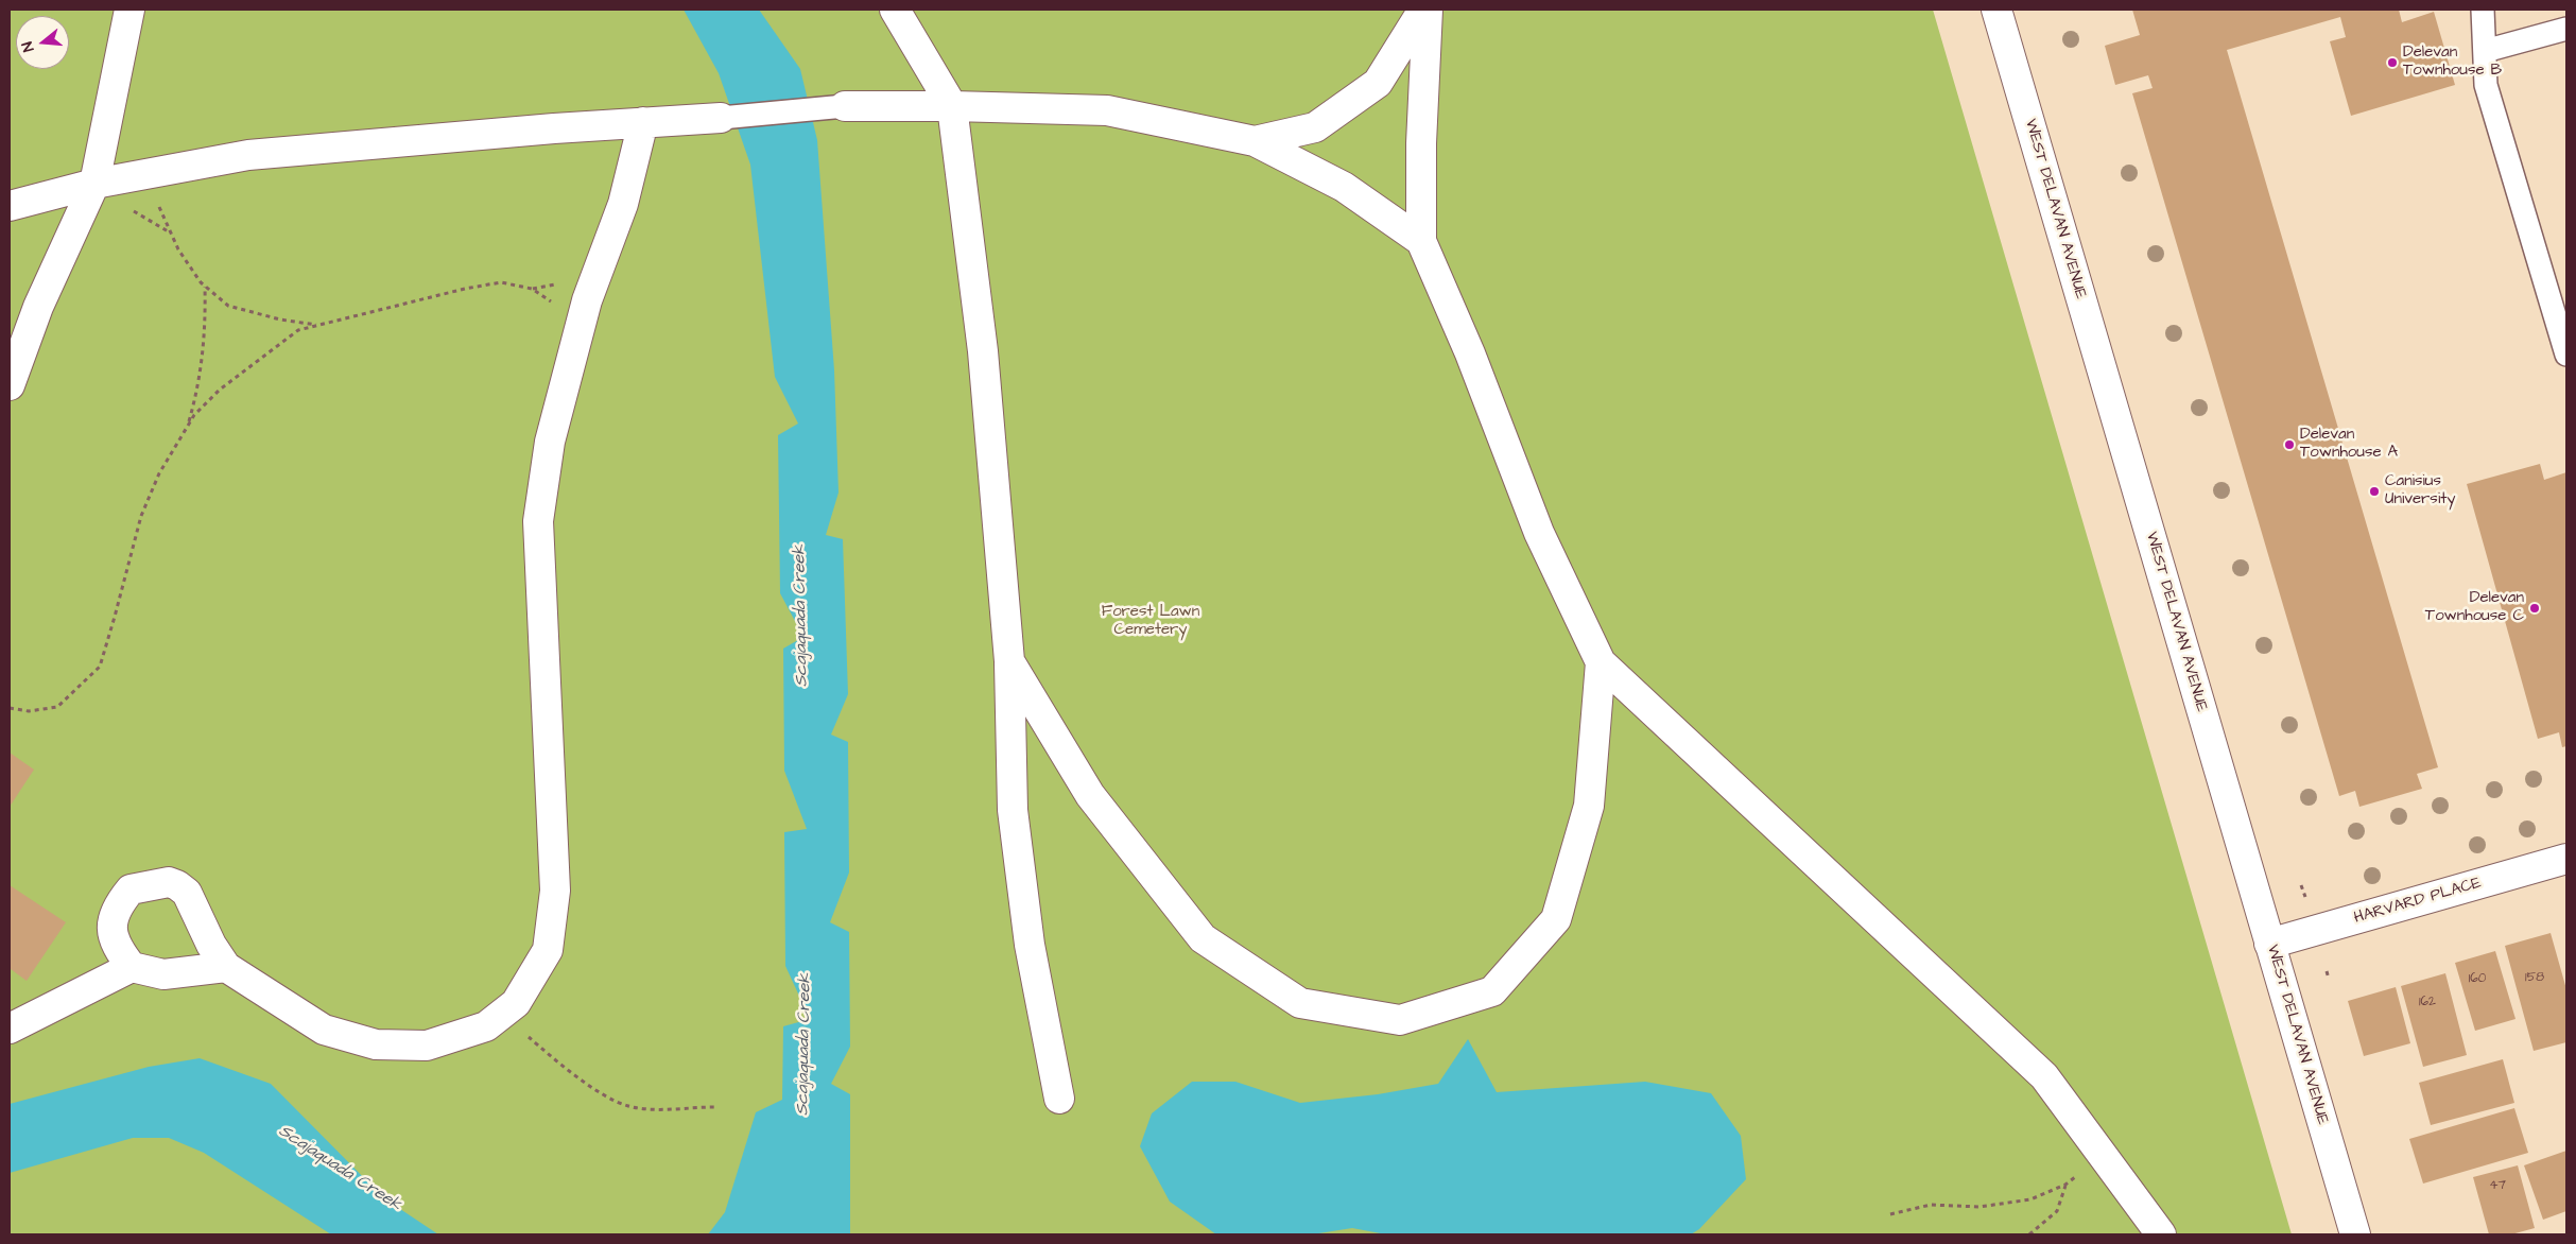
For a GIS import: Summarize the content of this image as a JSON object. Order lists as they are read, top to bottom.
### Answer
{
  "streets": {
    "street": ["WEST DELAVAN AVENUE", "HARVARD PLACE"]
  },
  "crossings": [
    ["WEST DELAVAN AVENUE", "HARVARD PLACE"]
  ],
  "water": ["Scajaquada Creek"],
  "parks": ["Forest Lawn Cemetery"],
  "places": [
    "Delevan Townhouse B",
    "Delevan Townhouse A",
    "Canisius University",
    "Delevan Townhouse C"
  ],
  "house_numbers": [
    "158",
    "160",
    "162",
    "47"
  ],
  "north": "left"
}
